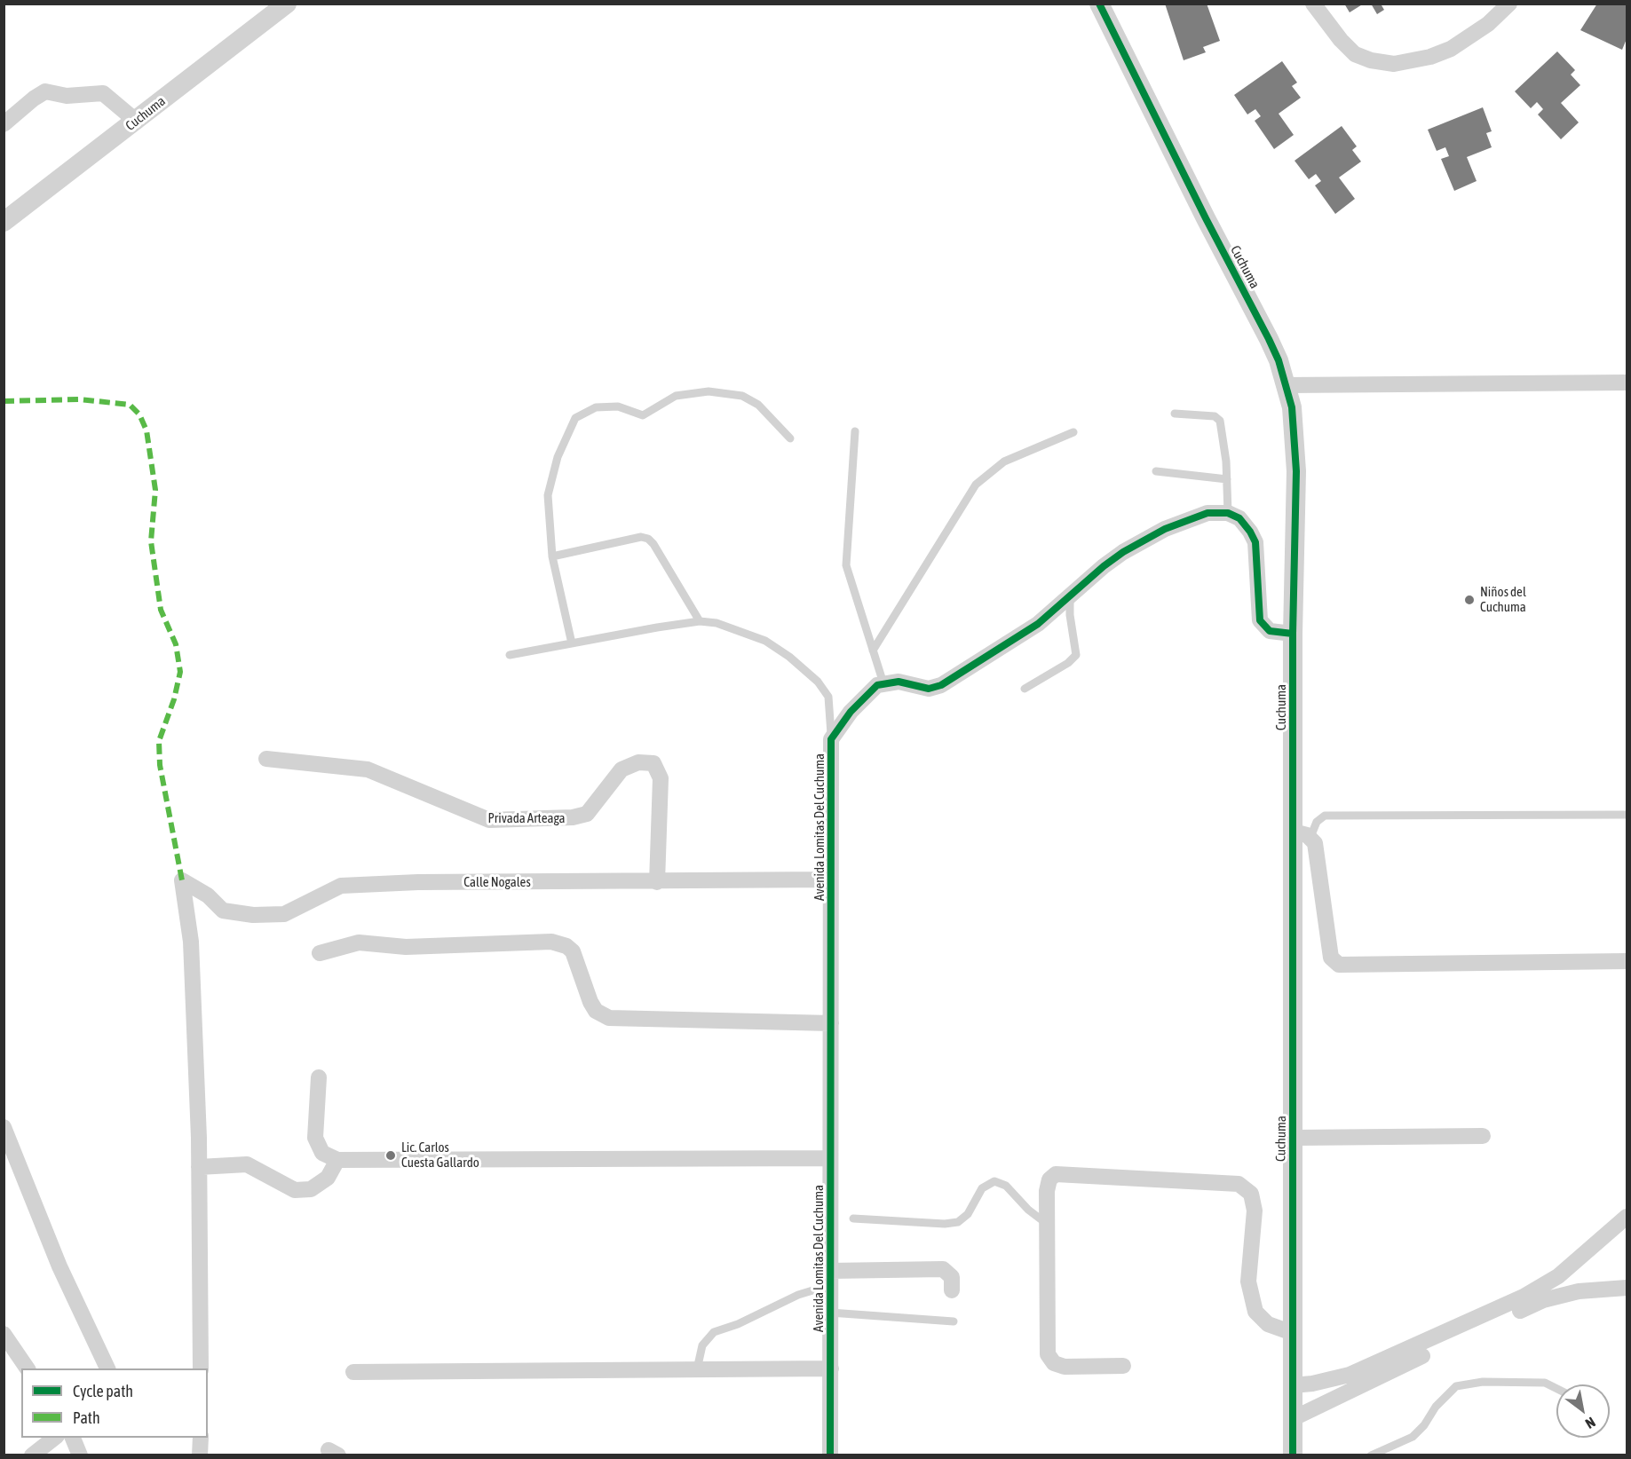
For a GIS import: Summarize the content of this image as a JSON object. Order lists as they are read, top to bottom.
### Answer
{
  "streets": {
    "street": [
      "Cuchuma",
      "Privada Arteaga",
      "Avenida Lomitas Del Cuchuma",
      "Calle Nogales"
    ]
  },
  "crossings": [
    ["Privada Arteaga", "Calle Nogales"],
    ["Avenida Lomitas Del Cuchuma", "Calle Nogales"]
  ],
  "places": ["Niños del Cuchuma", "Lic. Carlos Cuesta Gallardo"],
  "legend": ["Cycle path", "Path"],
  "north": "bottom right"
}
